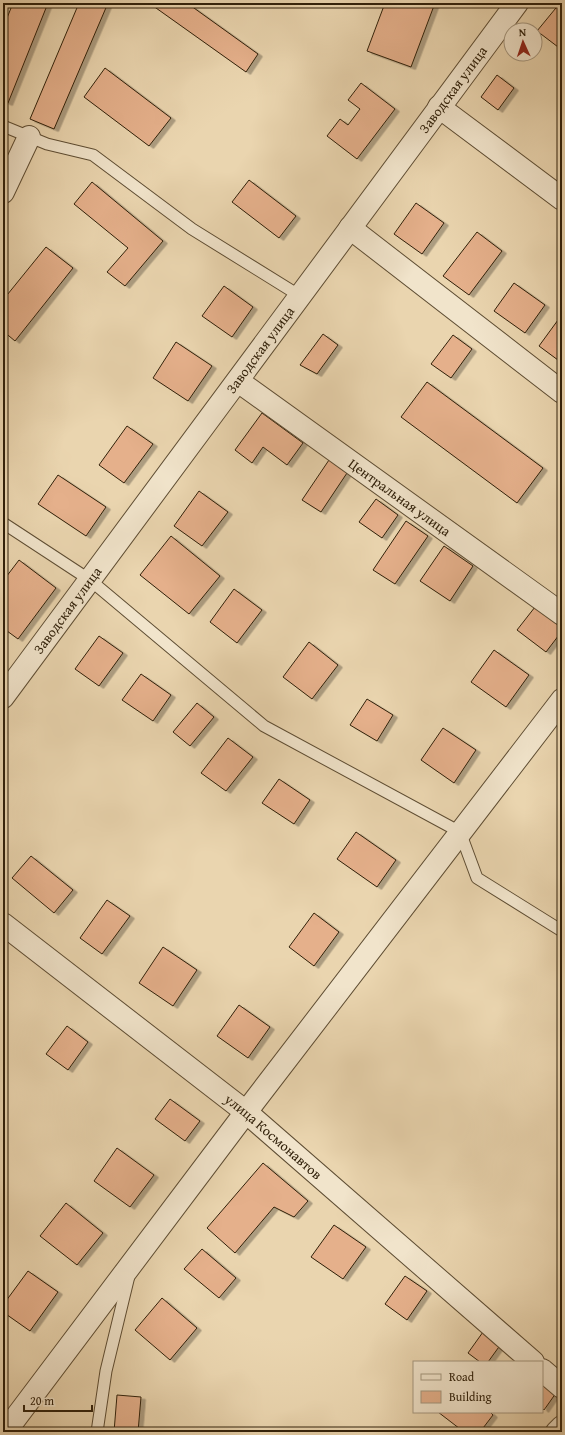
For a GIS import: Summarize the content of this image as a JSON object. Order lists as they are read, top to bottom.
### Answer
{
  "streets": {
    "street": ["Заводская улица", "Центральная улица", "улица Космонавтов"]
  },
  "crossings": [
    ["Заводская улица", "Центральная улица"]
  ],
  "legend": ["Road", "Building"],
  "scale_bar": "20 m",
  "north": "top"
}
